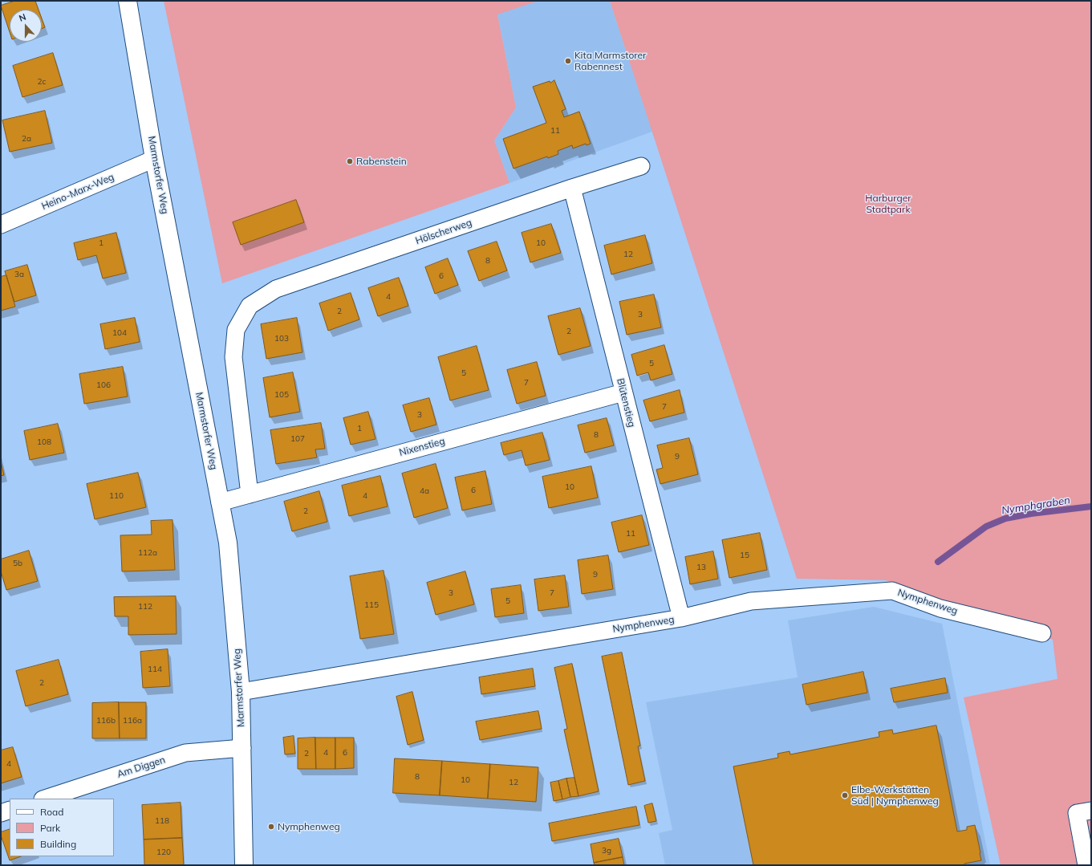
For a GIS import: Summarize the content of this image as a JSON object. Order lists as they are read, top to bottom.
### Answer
{
  "streets": {
    "street": [
      "Marmstorfer Weg",
      "Heino-Marx-Weg",
      "Hölscherweg",
      "Blütenstieg",
      "Nixenstieg",
      "Nymphenweg",
      "Am Diggen"
    ]
  },
  "crossings": [
    ["Marmstorfer Weg", "Heino-Marx-Weg"],
    ["Marmstorfer Weg", "Nixenstieg"],
    ["Marmstorfer Weg", "Nymphenweg"],
    ["Marmstorfer Weg", "Am Diggen"],
    ["Hölscherweg", "Blütenstieg"],
    ["Hölscherweg", "Nixenstieg"],
    ["Blütenstieg", "Nixenstieg"],
    ["Blütenstieg", "Nymphenweg"]
  ],
  "water": ["Nymphgraben"],
  "parks": ["Harburger Stadtpark"],
  "places": [
    "Kita Marmstorer Rabennest",
    "Rabenstein",
    "Elbe-Werkstätten Süd | Nymphenweg",
    "Nymphenweg"
  ],
  "house_numbers": [
    "2c",
    "11",
    "2a",
    "1",
    "10",
    "12",
    "8",
    "3a",
    "6",
    "4",
    "2",
    "3",
    "2",
    "104",
    "103",
    "5",
    "5",
    "7",
    "106",
    "105",
    "7",
    "3",
    "1",
    "8",
    "107",
    "108",
    "9",
    "10",
    "6",
    "4a",
    "110",
    "4",
    "2",
    "11",
    "112a",
    "15",
    "5b",
    "13",
    "9",
    "3",
    "7",
    "5",
    "115",
    "112",
    "114",
    "2",
    "116b",
    "116a",
    "4",
    "6",
    "2",
    "4",
    "8",
    "10",
    "12",
    "118",
    "3g",
    "120"
  ],
  "legend": ["Road", "Park", "Building"],
  "north": "top"
}
